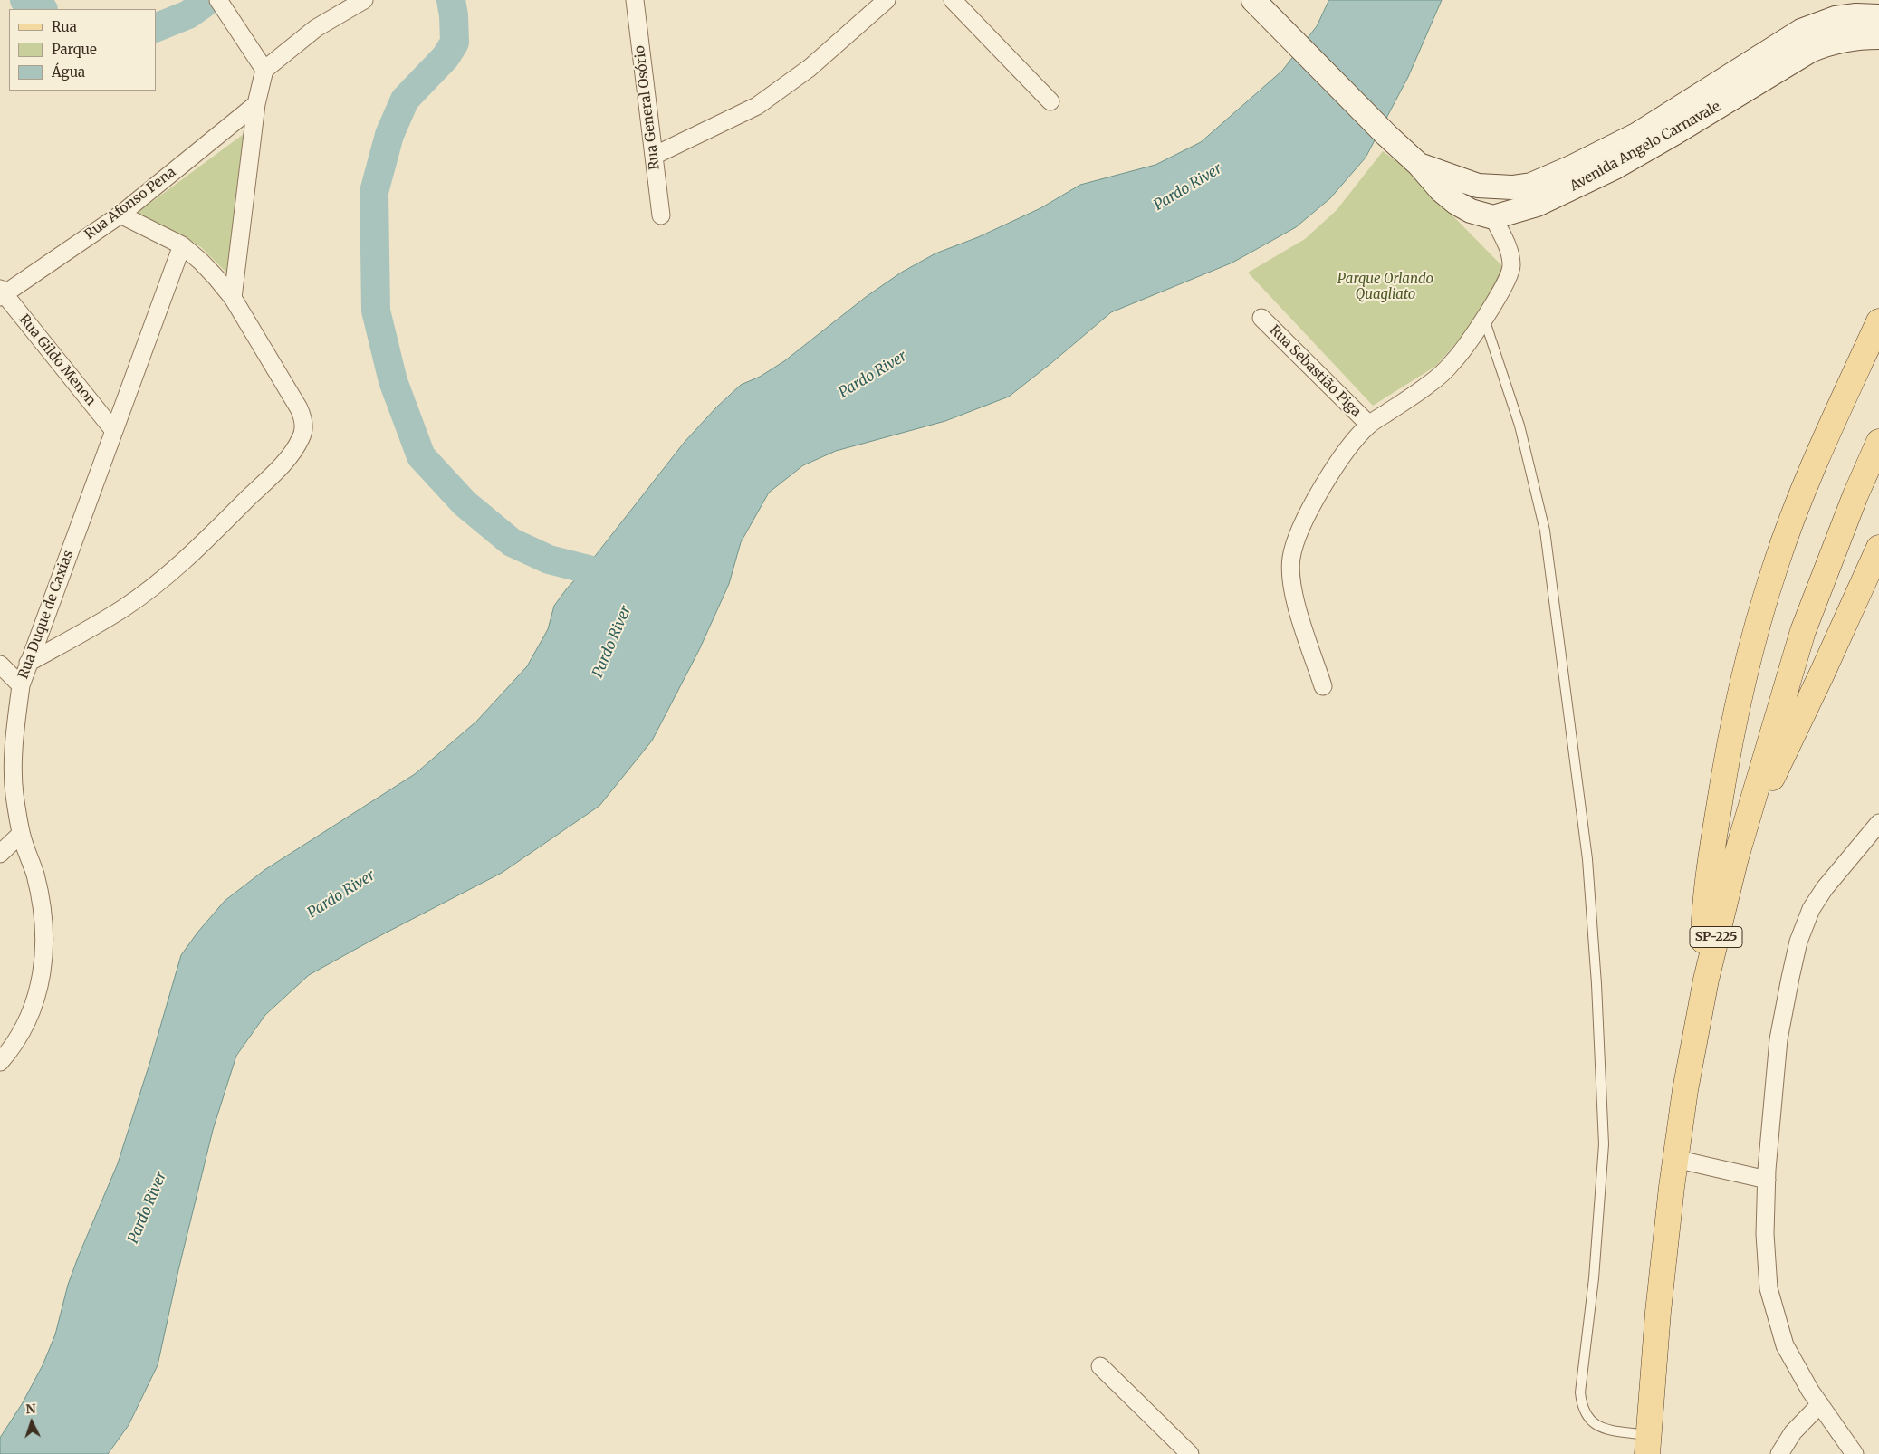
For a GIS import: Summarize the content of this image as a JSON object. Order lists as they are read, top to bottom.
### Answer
{
  "streets": {
    "main road": ["Avenida Angelo Carnavale", "SP-225"],
    "street": [
      "Rua General Osório",
      "Rua Afonso Pena",
      "Rua Gildo Menon",
      "Rua Sebastião Piga",
      "Rua Duque de Caxias"
    ]
  },
  "crossings": [
    ["Rua Afonso Pena", "Rua Gildo Menon"],
    ["Rua Gildo Menon", "Rua Duque de Caxias"]
  ],
  "water": ["Pardo River"],
  "parks": ["Parque Orlando Quagliato"],
  "legend": ["Rua", "Parque", "Água"],
  "north": "top"
}
